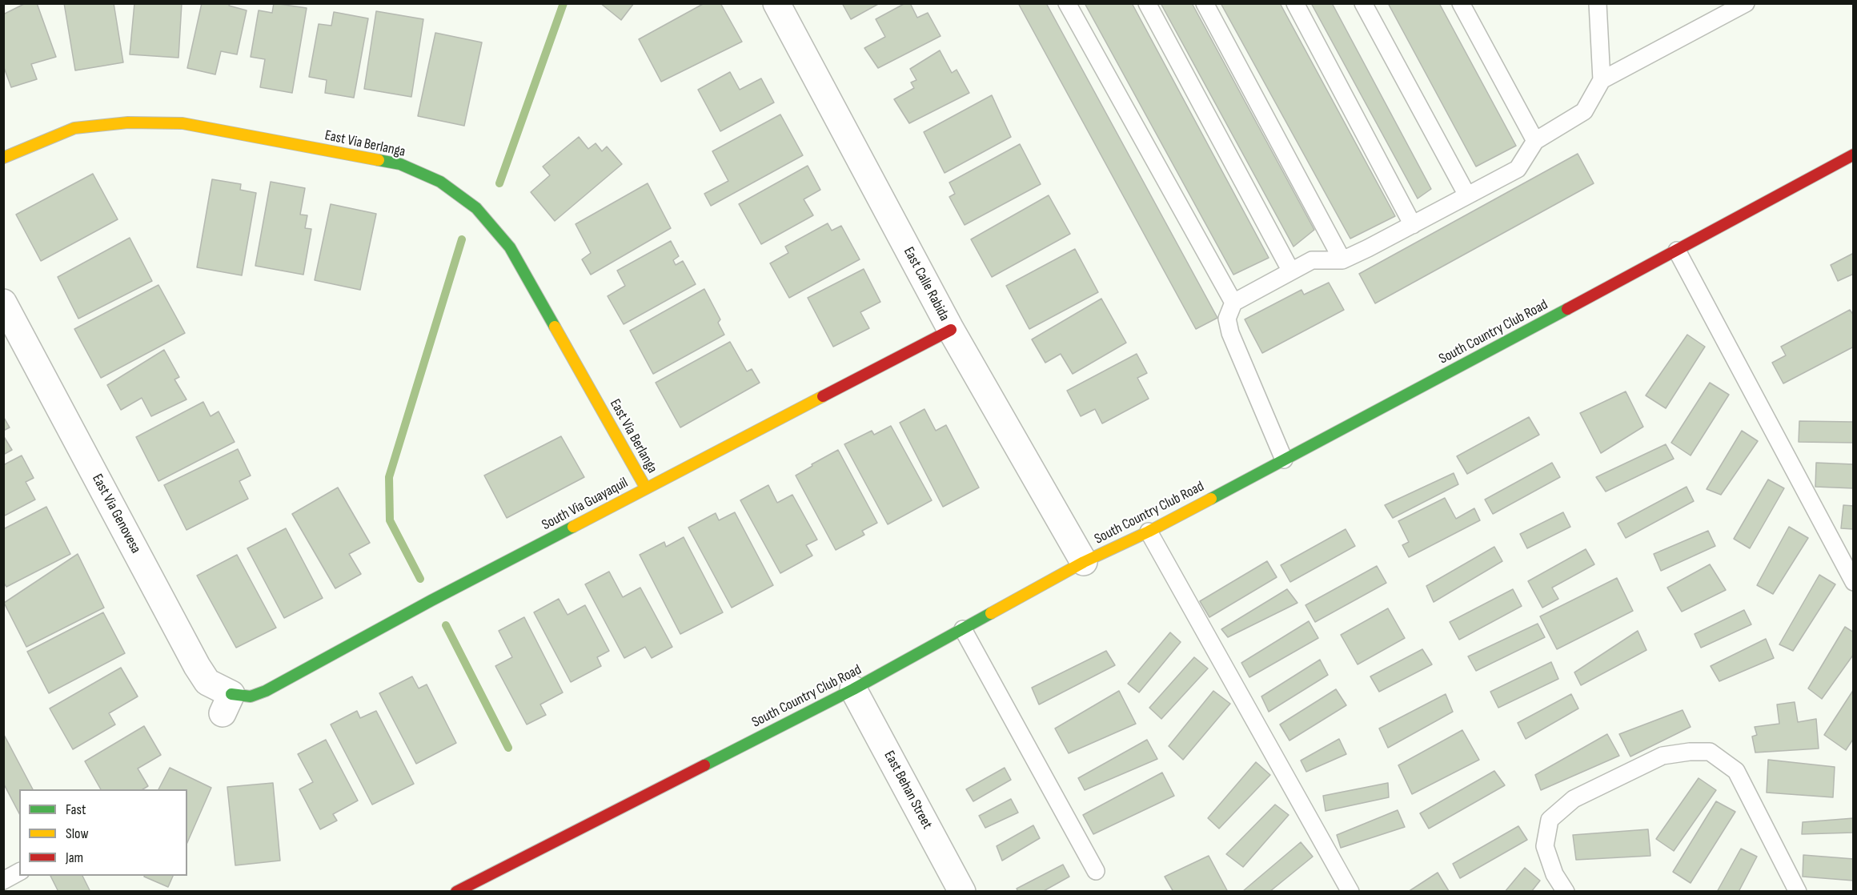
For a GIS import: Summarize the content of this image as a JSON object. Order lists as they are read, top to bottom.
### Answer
{
  "streets": {
    "street": [
      "East Via Berlanga",
      "East Calle Rabida",
      "South Country Club Road",
      "South Via Guayaquil",
      "East Via Genovesa",
      "East Behan Street"
    ]
  },
  "crossings": [
    ["East Via Berlanga", "South Via Guayaquil"],
    ["East Calle Rabida", "South Country Club Road"],
    ["East Calle Rabida", "South Via Guayaquil"],
    ["South Country Club Road", "East Behan Street"],
    ["South Via Guayaquil", "East Via Genovesa"]
  ],
  "legend": ["Fast", "Slow", "Jam"]
}
